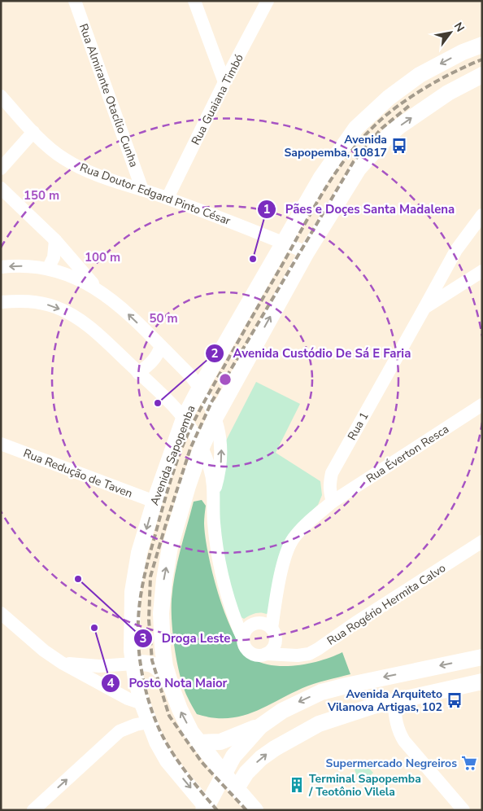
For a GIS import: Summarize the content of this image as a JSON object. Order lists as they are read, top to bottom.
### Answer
{
  "streets": {
    "main road": ["Avenida Sapopemba"],
    "street": [
      "Rua Almirante Otacílio Cunha",
      "Rua Guaiana Timbó",
      "Rua Doutor Edgard Pinto César",
      "Rua 1",
      "Rua Éverton Resca",
      "Rua Redução de Taven",
      "Rua Rogério Hermita Calvo"
    ]
  },
  "crossings": [
    ["Rua Almirante Otacílio Cunha", "Rua Doutor Edgard Pinto César"],
    ["Rua Guaiana Timbó", "Rua Doutor Edgard Pinto César"],
    ["Rua Doutor Edgard Pinto César", "Avenida Sapopemba"],
    ["Rua 1", "Rua Éverton Resca"],
    ["Avenida Sapopemba", "Rua Redução de Taven"]
  ],
  "places": {
    "bus stop": ["Avenida Sapopemba, 10817", "Avenida Arquiteto Vilanova Artigas, 102"],
    "other": [
      "Pães e Doçes Santa Madalena",
      "Avenida Custódio De Sá E Faria",
      "Droga Leste",
      "Posto Nota Maior"
    ],
    "supermarket": ["Supermercado Negreiros"],
    "building": ["Terminal Sapopemba / Teotônio Vilela"]
  },
  "north": "top right",
  "rings": ["150 m", "100 m", "50 m"]
}
